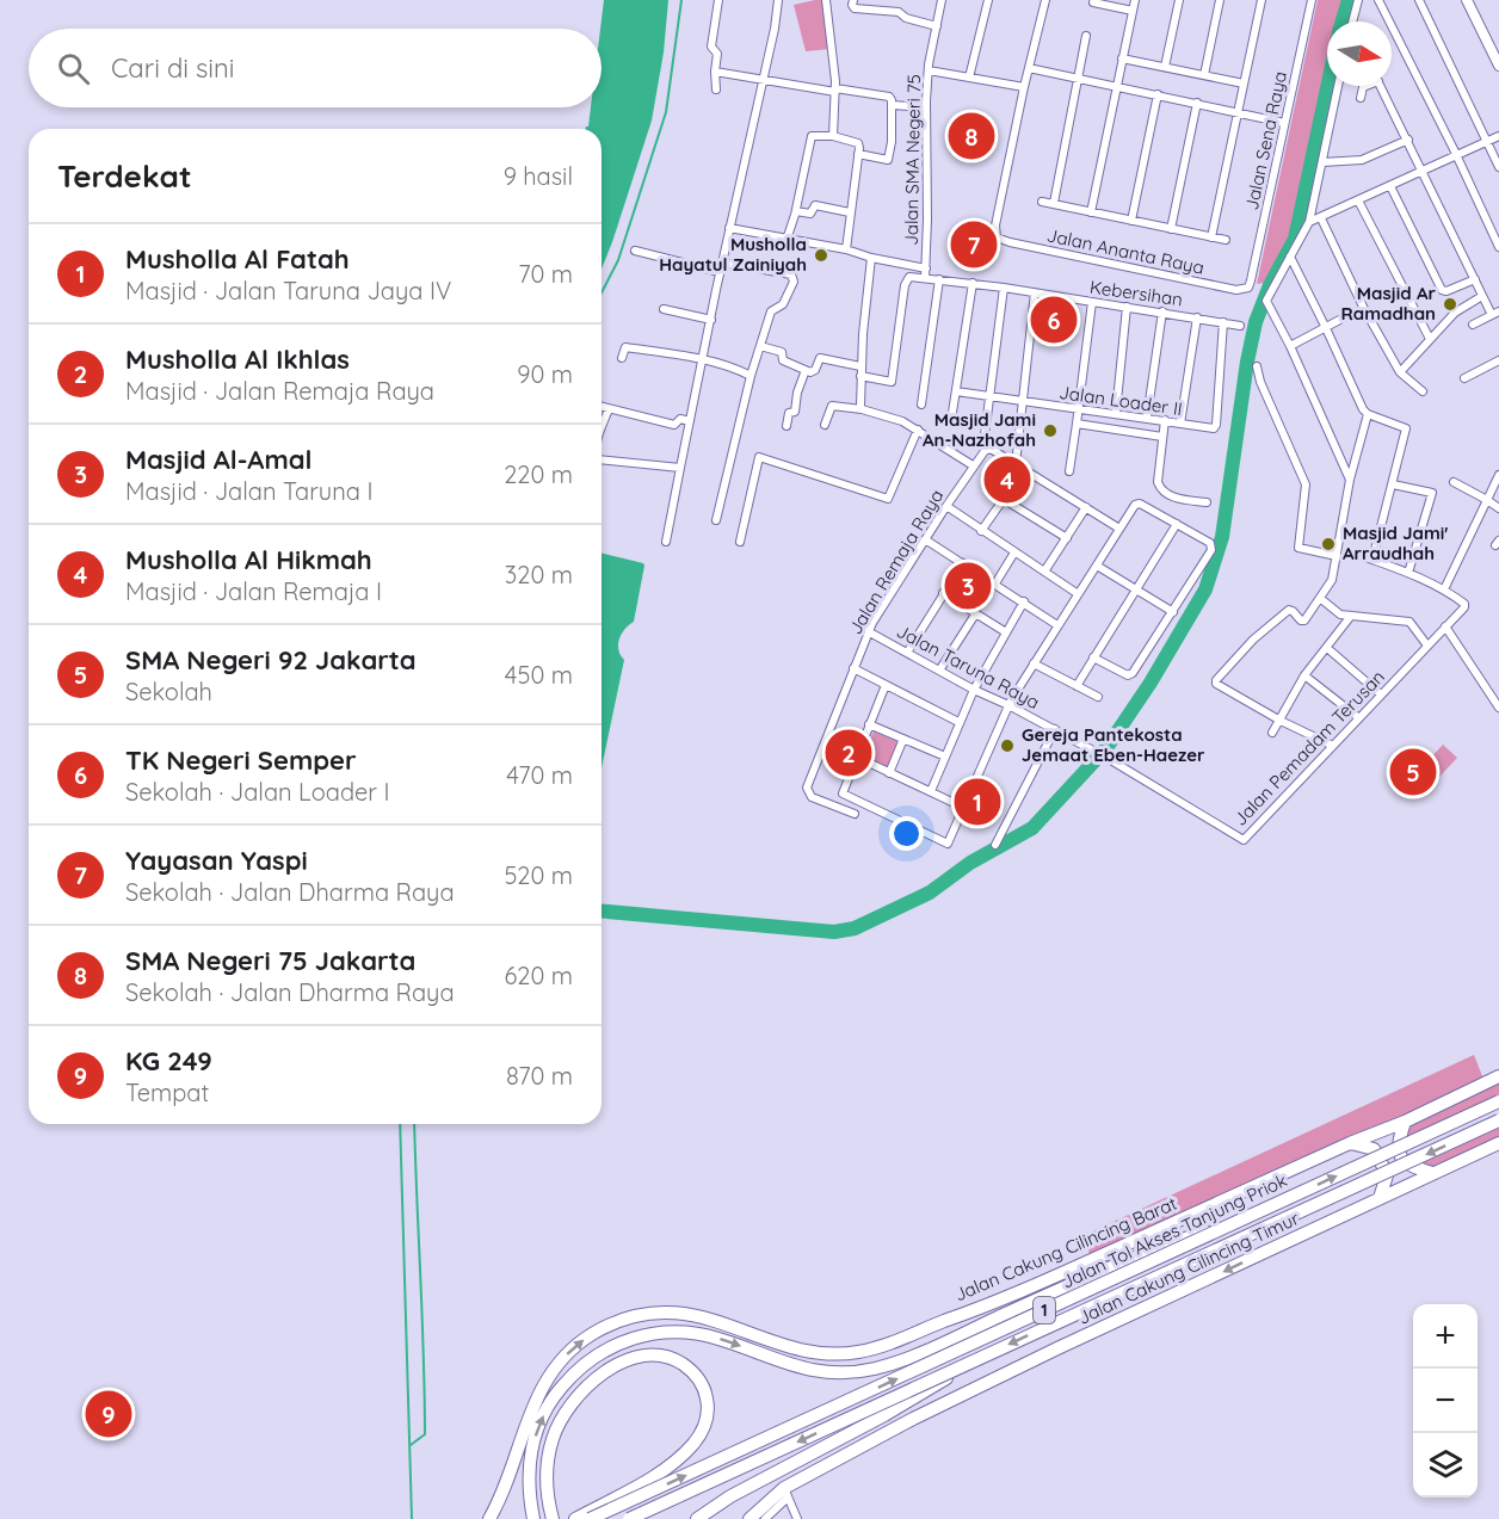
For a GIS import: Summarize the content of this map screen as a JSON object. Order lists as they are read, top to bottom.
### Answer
{
  "streets": {
    "highway": [
      "Jalan Tol Akses Tanjung Priok",
      "Jalan Cakung Cilincing Barat",
      "Jalan Cakung Cilincing Timur",
      "1"
    ],
    "street": [
      "Jalan Sena Raya",
      "Jalan SMA Negeri 75",
      "Jalan Ananta Raya",
      "Kebersihan",
      "Jalan Loader II",
      "Jalan Remaja Raya",
      "Jalan Taruna Raya",
      "Jalan Pemadam Terusan"
    ]
  },
  "crossings": [
    ["Jalan Sena Raya", "Jalan Ananta Raya"],
    ["Jalan SMA Negeri 75", "Kebersihan"],
    ["Kebersihan", "Jalan Loader II"],
    ["Jalan Remaja Raya", "Jalan Taruna Raya"],
    ["Jalan Taruna Raya", "Jalan Pemadam Terusan"]
  ],
  "one_way": ["Jalan Cakung Cilincing Barat"],
  "places": [
    "Musholla Hayatul Zainiyah",
    "Masjid Ar Ramadhan",
    "Masjid Jami An-Nazhofah",
    "Masjid Jami' Arraudhah",
    "Gereja Pantekosta Jemaat Eben-Haezer"
  ],
  "north": "right",
  "page": {
    "search": "Cari di sini",
    "pins": [
      "8",
      "7",
      "6",
      "4",
      "3",
      "2",
      "5",
      "1",
      "9"
    ],
    "heading": ["Terdekat", "9 hasil"],
    "list": [
      {
        "mark": "1",
        "name": "Musholla Al Fatah",
        "note": "Masjid · Jalan Taruna Jaya IV",
        "value": "70 m"
      },
      {
        "mark": "2",
        "name": "Musholla Al Ikhlas",
        "note": "Masjid · Jalan Remaja Raya",
        "value": "90 m"
      },
      {
        "mark": "3",
        "name": "Masjid Al-Amal",
        "note": "Masjid · Jalan Taruna I",
        "value": "220 m"
      },
      {
        "mark": "4",
        "name": "Musholla Al Hikmah",
        "note": "Masjid · Jalan Remaja I",
        "value": "320 m"
      },
      {
        "mark": "5",
        "name": "SMA Negeri 92 Jakarta",
        "note": "Sekolah",
        "value": "450 m"
      },
      {
        "mark": "6",
        "name": "TK Negeri Semper",
        "note": "Sekolah · Jalan Loader I",
        "value": "470 m"
      },
      {
        "mark": "7",
        "name": "Yayasan Yaspi",
        "note": "Sekolah · Jalan Dharma Raya",
        "value": "520 m"
      },
      {
        "mark": "8",
        "name": "SMA Negeri 75 Jakarta",
        "note": "Sekolah · Jalan Dharma Raya",
        "value": "620 m"
      },
      {
        "mark": "9",
        "name": "KG 249",
        "note": "Tempat",
        "value": "870 m"
      }
    ],
    "map_buttons": ["+", "−"]
  }
}
